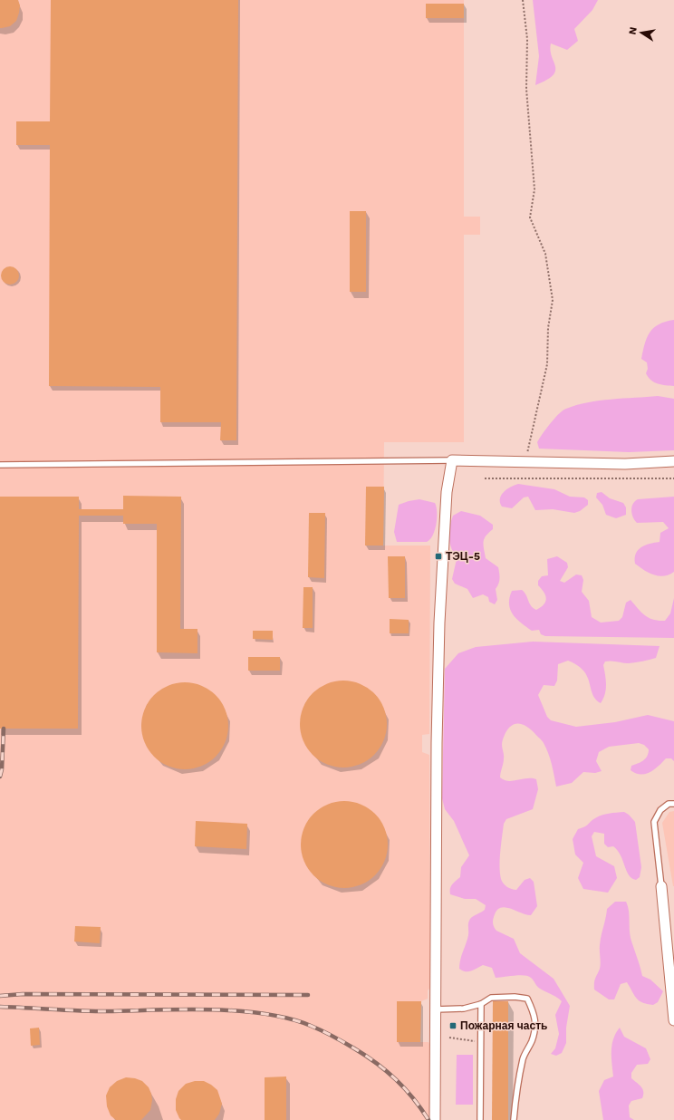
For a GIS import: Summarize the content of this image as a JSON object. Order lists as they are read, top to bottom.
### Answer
{
  "places": {
    "transit": ["ТЭЦ-5", "Пожарная часть"]
  },
  "north": "left"
}
